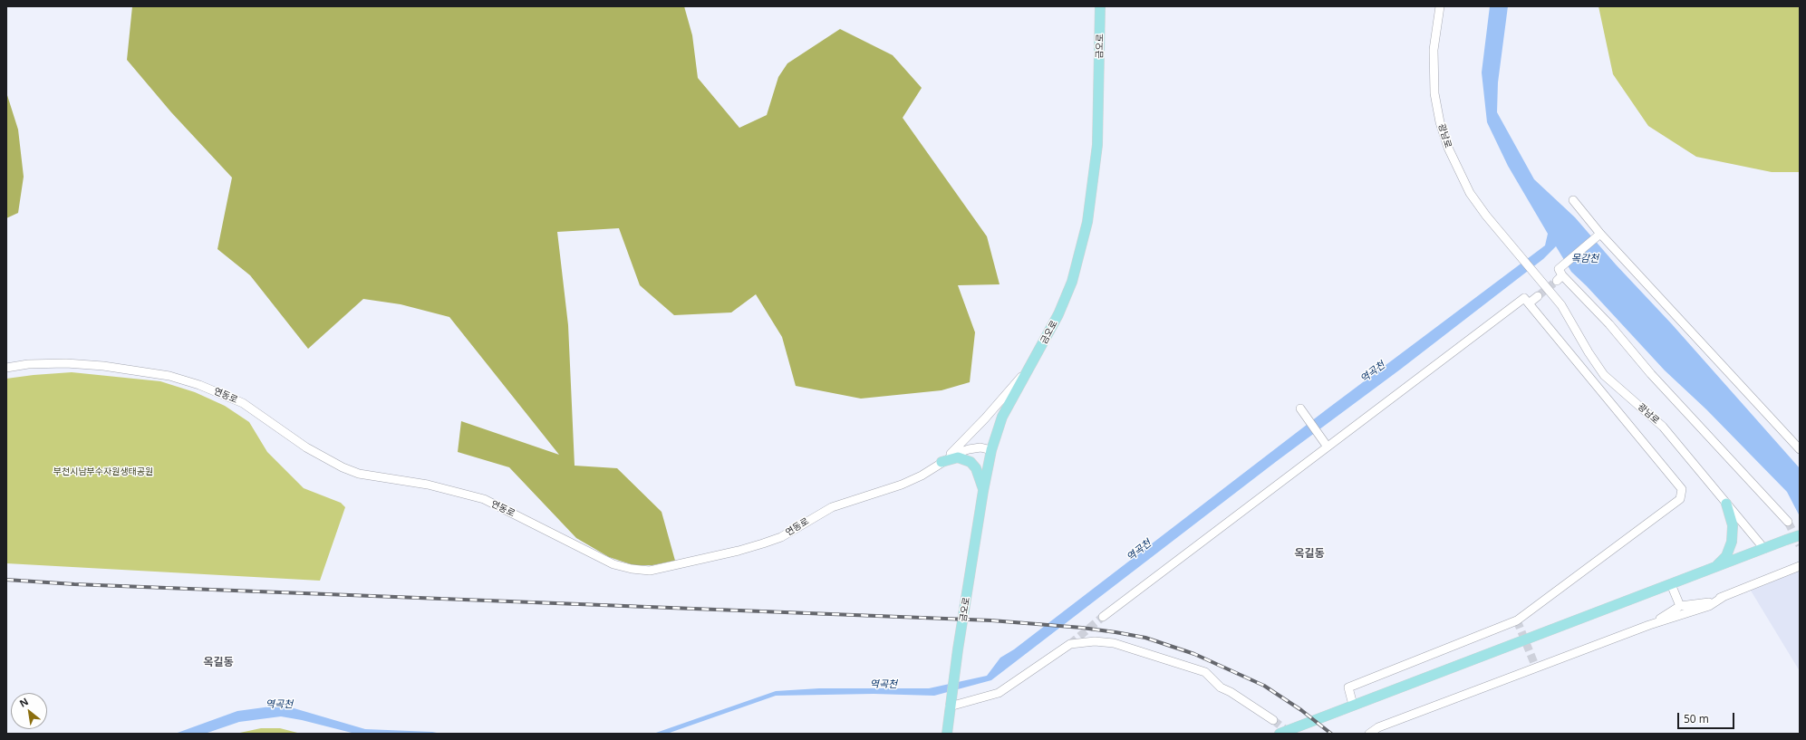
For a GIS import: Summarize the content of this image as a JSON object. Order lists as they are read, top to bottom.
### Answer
{
  "streets": {
    "main road": ["금오로"],
    "street": ["광남로", "연동로"]
  },
  "crossings": [
    ["금오로", "연동로"]
  ],
  "districts": ["옥길동", "옥길동"],
  "water": ["목감천", "역곡천"],
  "parks": ["부천시남부수자원생태공원"],
  "scale_bar": "50 m",
  "north": "top left"
}
